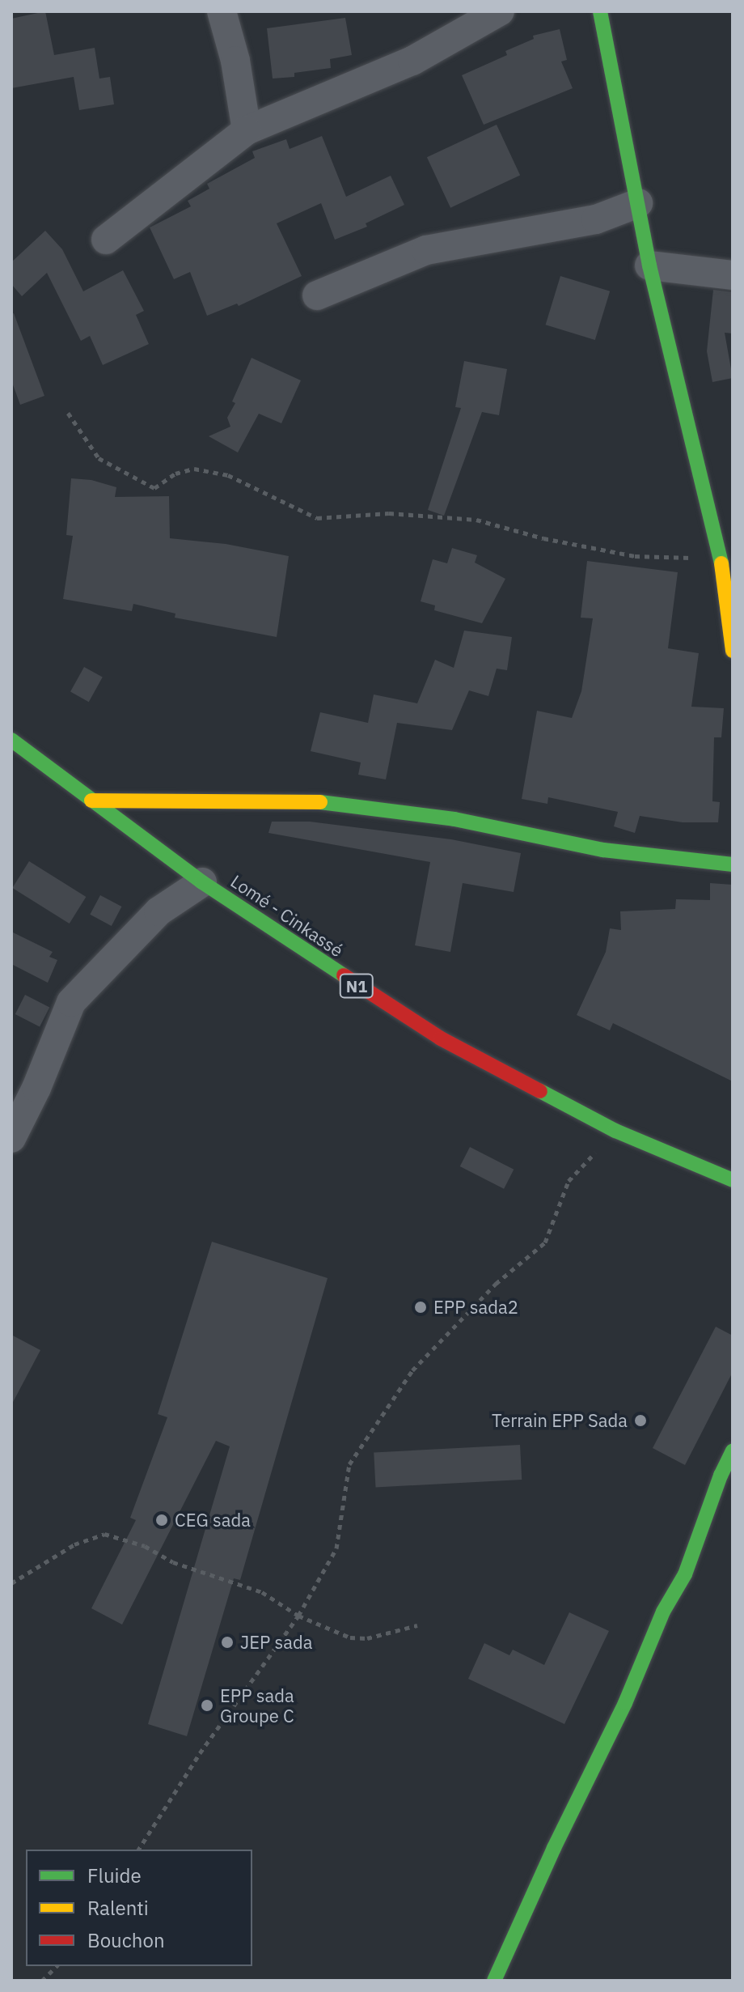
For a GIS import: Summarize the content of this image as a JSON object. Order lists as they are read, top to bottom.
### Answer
{
  "streets": {
    "main road": ["Lomé - Cinkassé", "N1"]
  },
  "places": [
    "EPP sada2",
    "Terrain EPP Sada",
    "CEG sada",
    "JEP sada",
    "EPP sada Groupe C"
  ],
  "legend": ["Fluide", "Ralenti", "Bouchon"]
}
